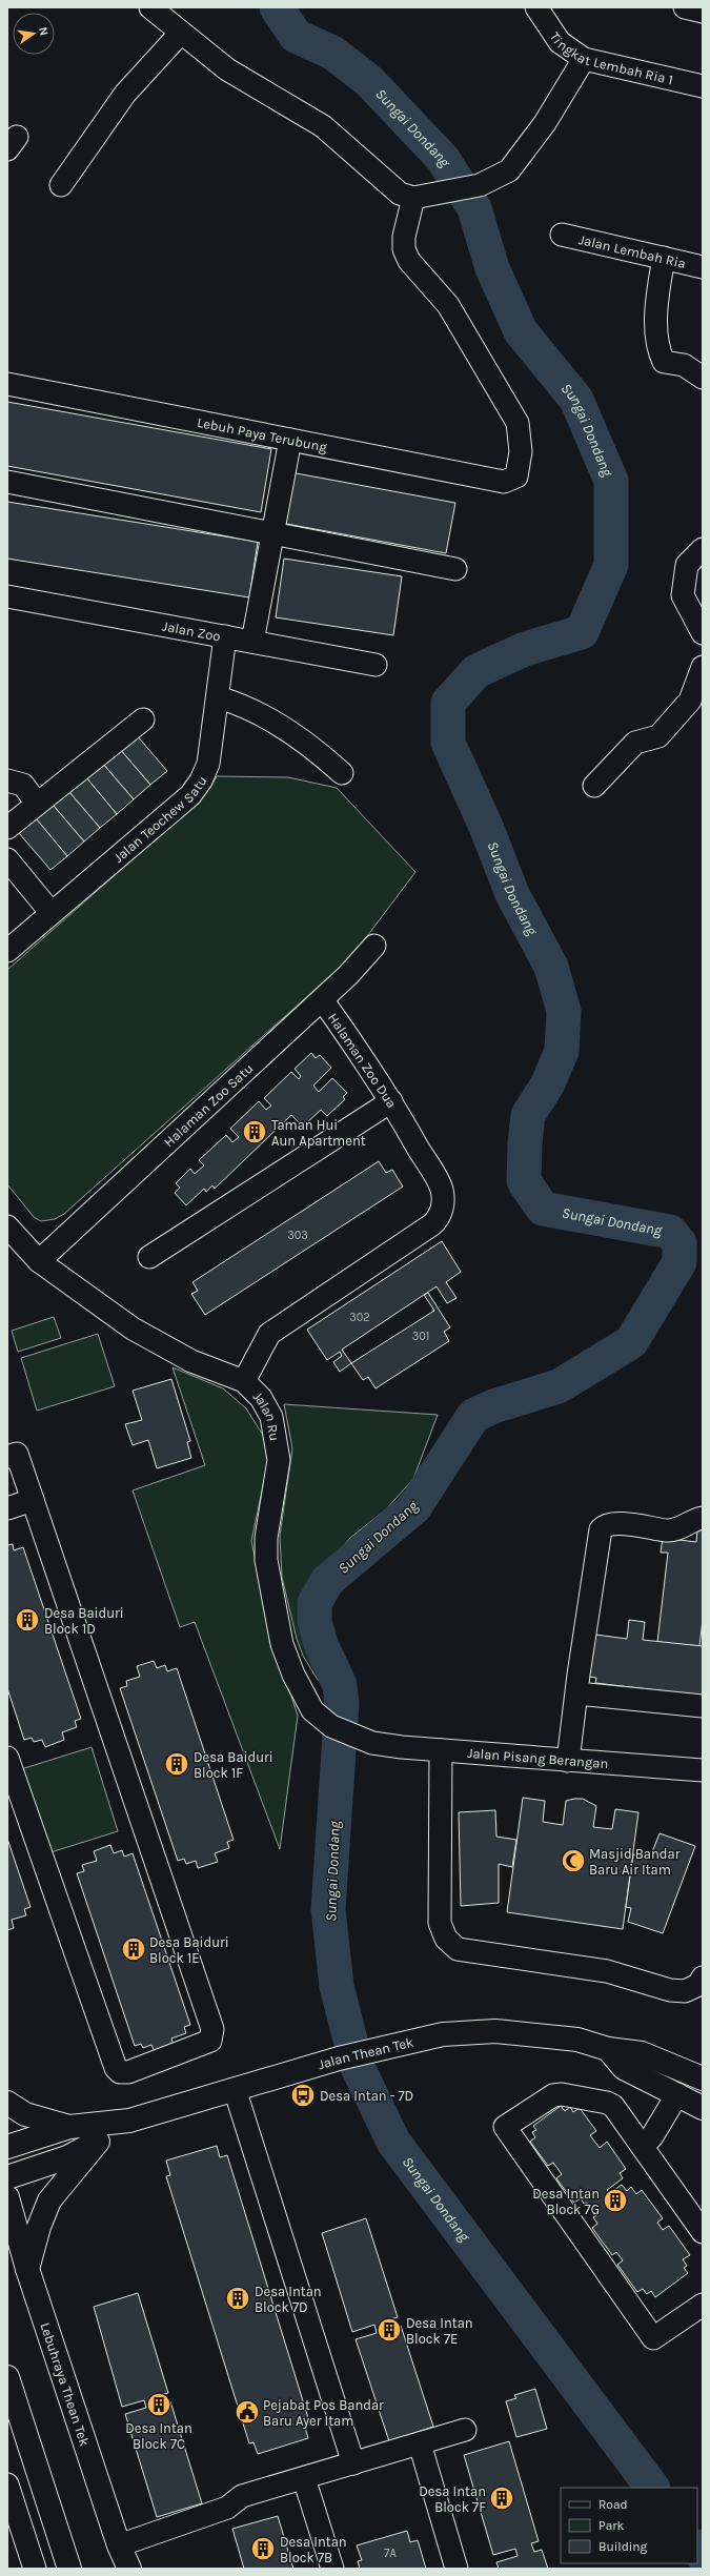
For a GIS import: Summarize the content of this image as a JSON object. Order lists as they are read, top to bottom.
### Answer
{
  "streets": {
    "main road": ["Jalan Thean Tek", "Lebuhraya Thean Tek"],
    "street": [
      "Tingkat Lembah Ria 1",
      "Jalan Lembah Ria",
      "Lebuh Paya Terubung",
      "Jalan Zoo",
      "Jalan Teochew Satu",
      "Halaman Zoo Dua",
      "Halaman Zoo Satu",
      "Jalan Ru",
      "Jalan Pisang Berangan"
    ]
  },
  "crossings": [
    ["Jalan Zoo", "Jalan Teochew Satu"],
    ["Halaman Zoo Dua", "Halaman Zoo Satu"],
    ["Halaman Zoo Dua", "Jalan Ru"],
    ["Halaman Zoo Satu", "Jalan Ru"],
    ["Jalan Ru", "Jalan Pisang Berangan"]
  ],
  "water": ["Sungai Dondang"],
  "places": {
    "building": [
      "Taman Hui Aun Apartment",
      "Desa Baiduri Block 1D",
      "Desa Baiduri Block 1F",
      "Desa Baiduri Block 1E",
      "Desa Intan Block 7G",
      "Desa Intan Block 7D",
      "Desa Intan Block 7E",
      "Desa Intan Block 7C",
      "Desa Intan Block 7F",
      "Desa Intan Block 7B"
    ],
    "mosque": ["Masjid Bandar Baru Air Itam"],
    "bus stop": ["Desa Intan - 7D"],
    "public building": ["Pejabat Pos Bandar Baru Ayer Itam"]
  },
  "house_numbers": [
    "303",
    "302",
    "301",
    "7A"
  ],
  "legend": ["Road", "Park", "Building"],
  "north": "right"
}
